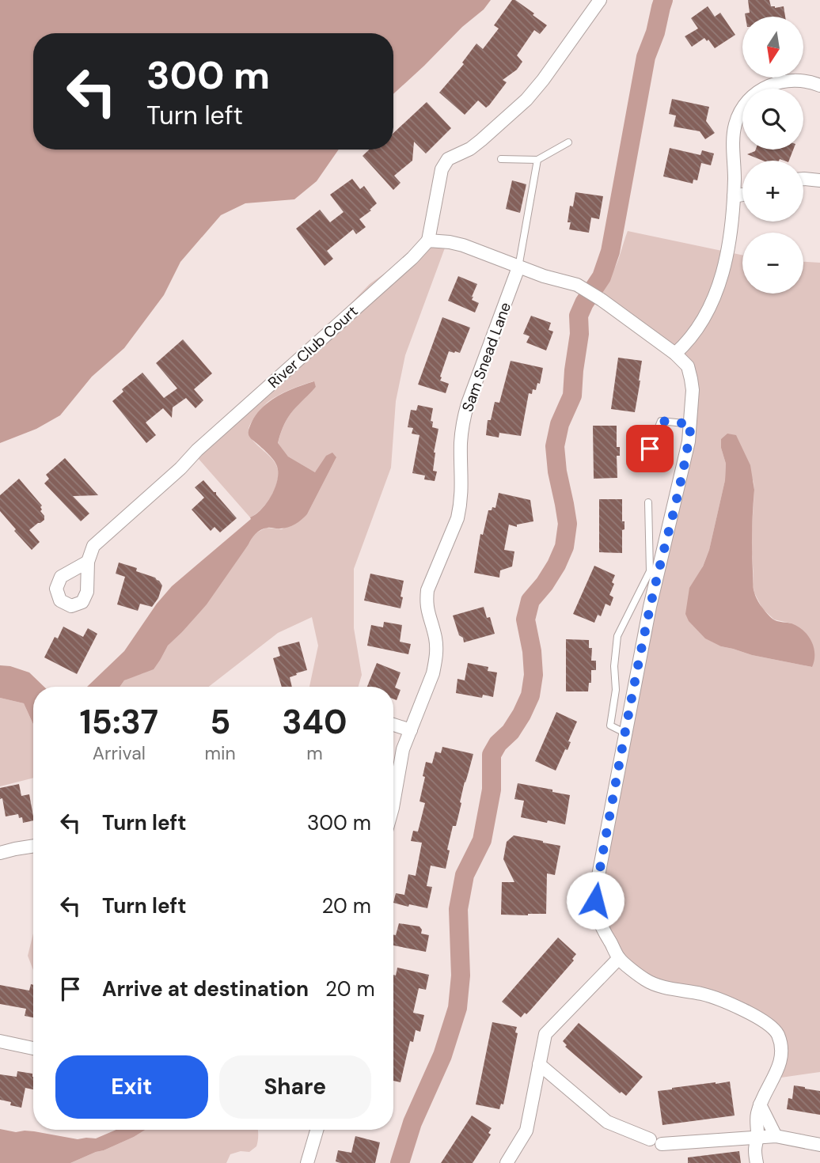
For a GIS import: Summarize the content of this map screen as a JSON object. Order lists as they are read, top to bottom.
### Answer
{
  "streets": {
    "street": ["River Club Court", "Sam Snead Lane"]
  },
  "north": "bottom",
  "page": {
    "map_buttons": ["+", "−"],
    "turn": ["300 m", "Turn left"],
    "eta": [
      "15:37",
      "Arrival",
      "5",
      "min",
      "340",
      "m"
    ],
    "list": [
      {
        "name": "Turn left",
        "value": "300 m"
      },
      {
        "name": "Turn left",
        "value": "20 m"
      },
      {
        "name": "Arrive at destination",
        "value": "20 m"
      }
    ],
    "buttons": ["Exit", "Share"]
  }
}
